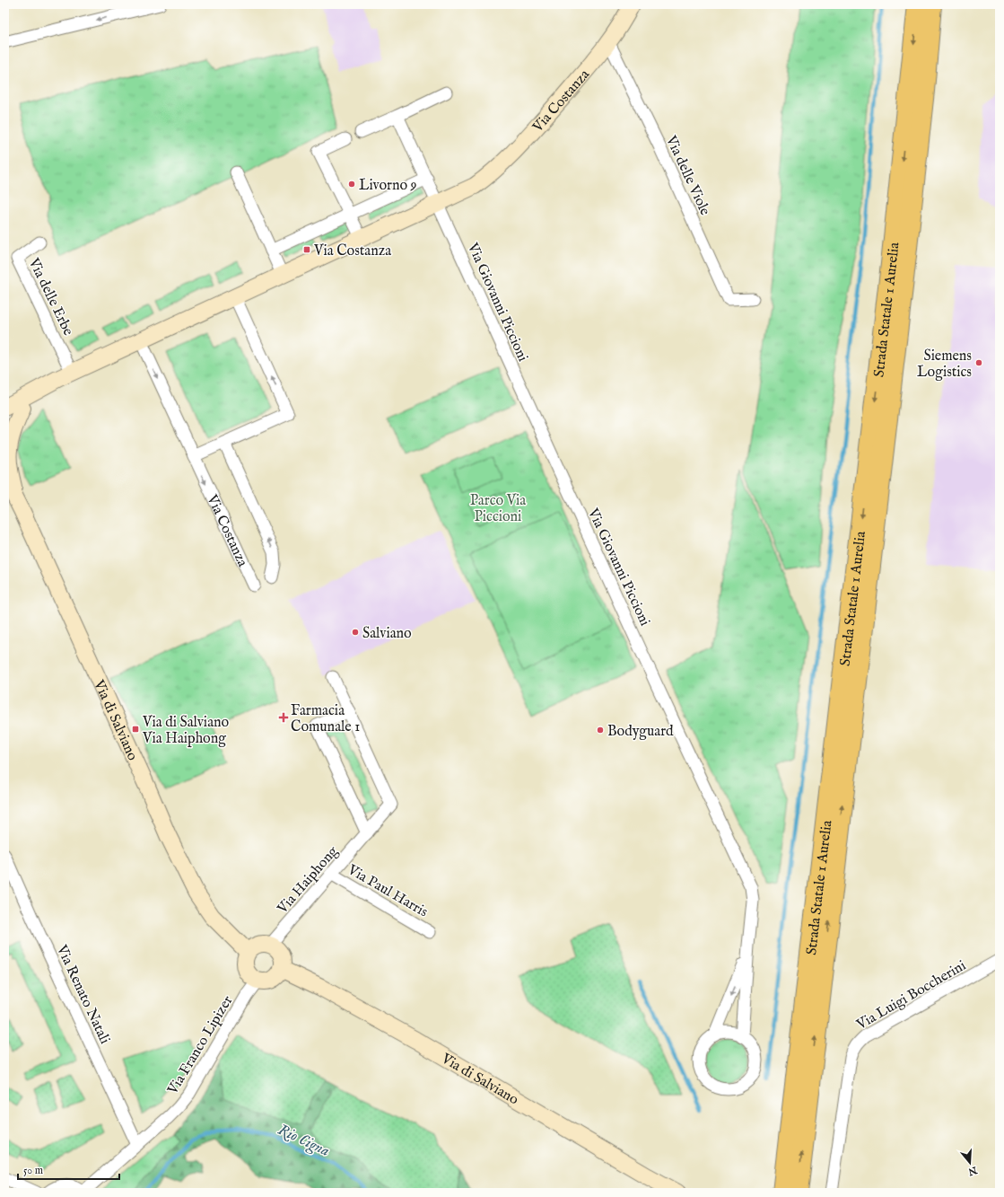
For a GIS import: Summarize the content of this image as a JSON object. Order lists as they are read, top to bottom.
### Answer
{
  "streets": {
    "highway": ["Strada Statale 1 Aurelia"],
    "street": [
      "Via Costanza",
      "Via delle Viole",
      "Via delle Erbe",
      "Via Giovanni Piccioni",
      "Via di Salviano",
      "Via Haiphong",
      "Via Paul Harris",
      "Via Renato Natali",
      "Via Luigi Boccherini",
      "Via Franco Lipizer"
    ]
  },
  "crossings": [
    ["Via Costanza", "Via delle Viole"],
    ["Via Costanza", "Via delle Erbe"],
    ["Via Costanza", "Via Giovanni Piccioni"],
    ["Via di Salviano", "Via Haiphong"],
    ["Via di Salviano", "Via Franco Lipizer"],
    ["Via Haiphong", "Via Paul Harris"],
    ["Via Haiphong", "Via Franco Lipizer"],
    ["Via Renato Natali", "Via Franco Lipizer"]
  ],
  "water": ["Rio Cigna"],
  "parks": ["Parco Via Piccioni"],
  "places": {
    "other": [
      "Livorno 9",
      "Siemens Logistics",
      "Salviano",
      "Bodyguard"
    ],
    "transit": ["Via Costanza", "Via di Salviano Via Haiphong"],
    "health": ["Farmacia Comunale 1"]
  },
  "scale_bar": "50 m",
  "north": "bottom"
}
